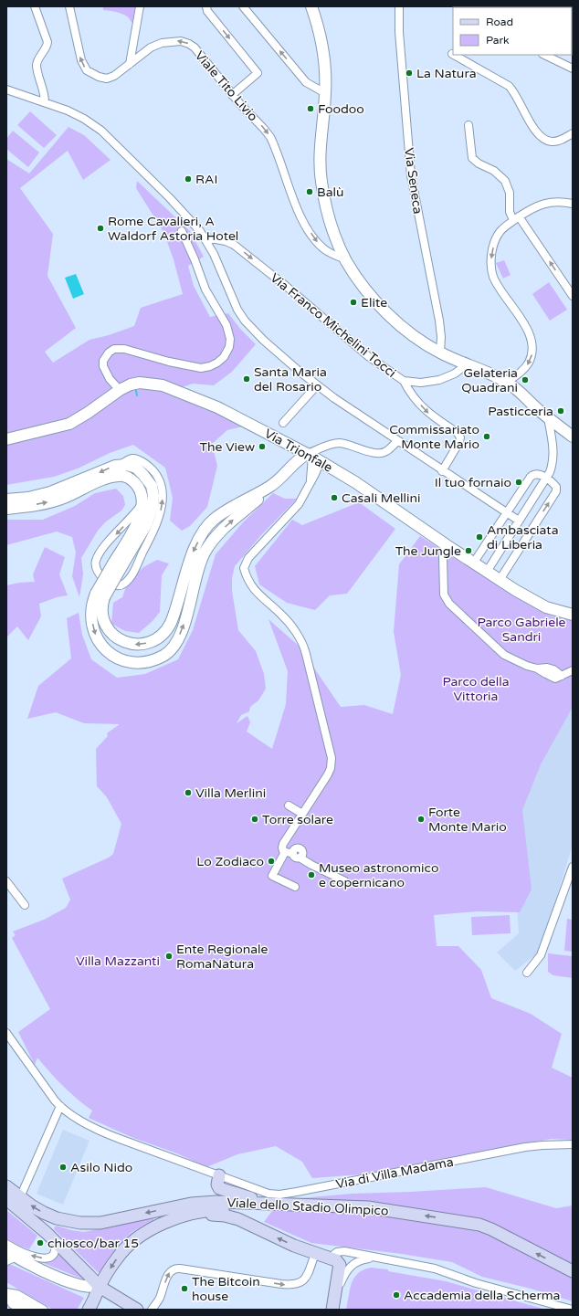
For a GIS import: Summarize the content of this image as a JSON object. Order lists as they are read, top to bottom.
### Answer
{
  "streets": {
    "main road": ["Via Trionfale", "Viale dello Stadio Olimpico"],
    "street": [
      "Viale Tito Livio",
      "Via Seneca",
      "Via Franco Michelini Tocci",
      "Via di Villa Madama"
    ]
  },
  "parks": ["Parco Gabriele Sandri", "Parco della Vittoria", "Villa Mazzanti"],
  "places": [
    "La Natura",
    "Foodoo",
    "RAI",
    "Balù",
    "Rome Cavalieri, A Waldorf Astoria Hotel",
    "Elite",
    "Santa Maria del Rosario",
    "Gelateria Quadrani",
    "Pasticceria",
    "Commissariato Monte Mario",
    "The View",
    "Il tuo fornaio",
    "Casali Mellini",
    "Ambasciata di Liberia",
    "The Jungle",
    "Villa Merlini",
    "Torre solare",
    "Forte Monte Mario",
    "Lo Zodiaco",
    "Museo astronomico e copernicano",
    "Ente Regionale RomaNatura",
    "Asilo Nido",
    "chiosco/bar 15",
    "The Bitcoin house",
    "Accademia della Scherma"
  ],
  "legend": ["Road", "Park"]
}
